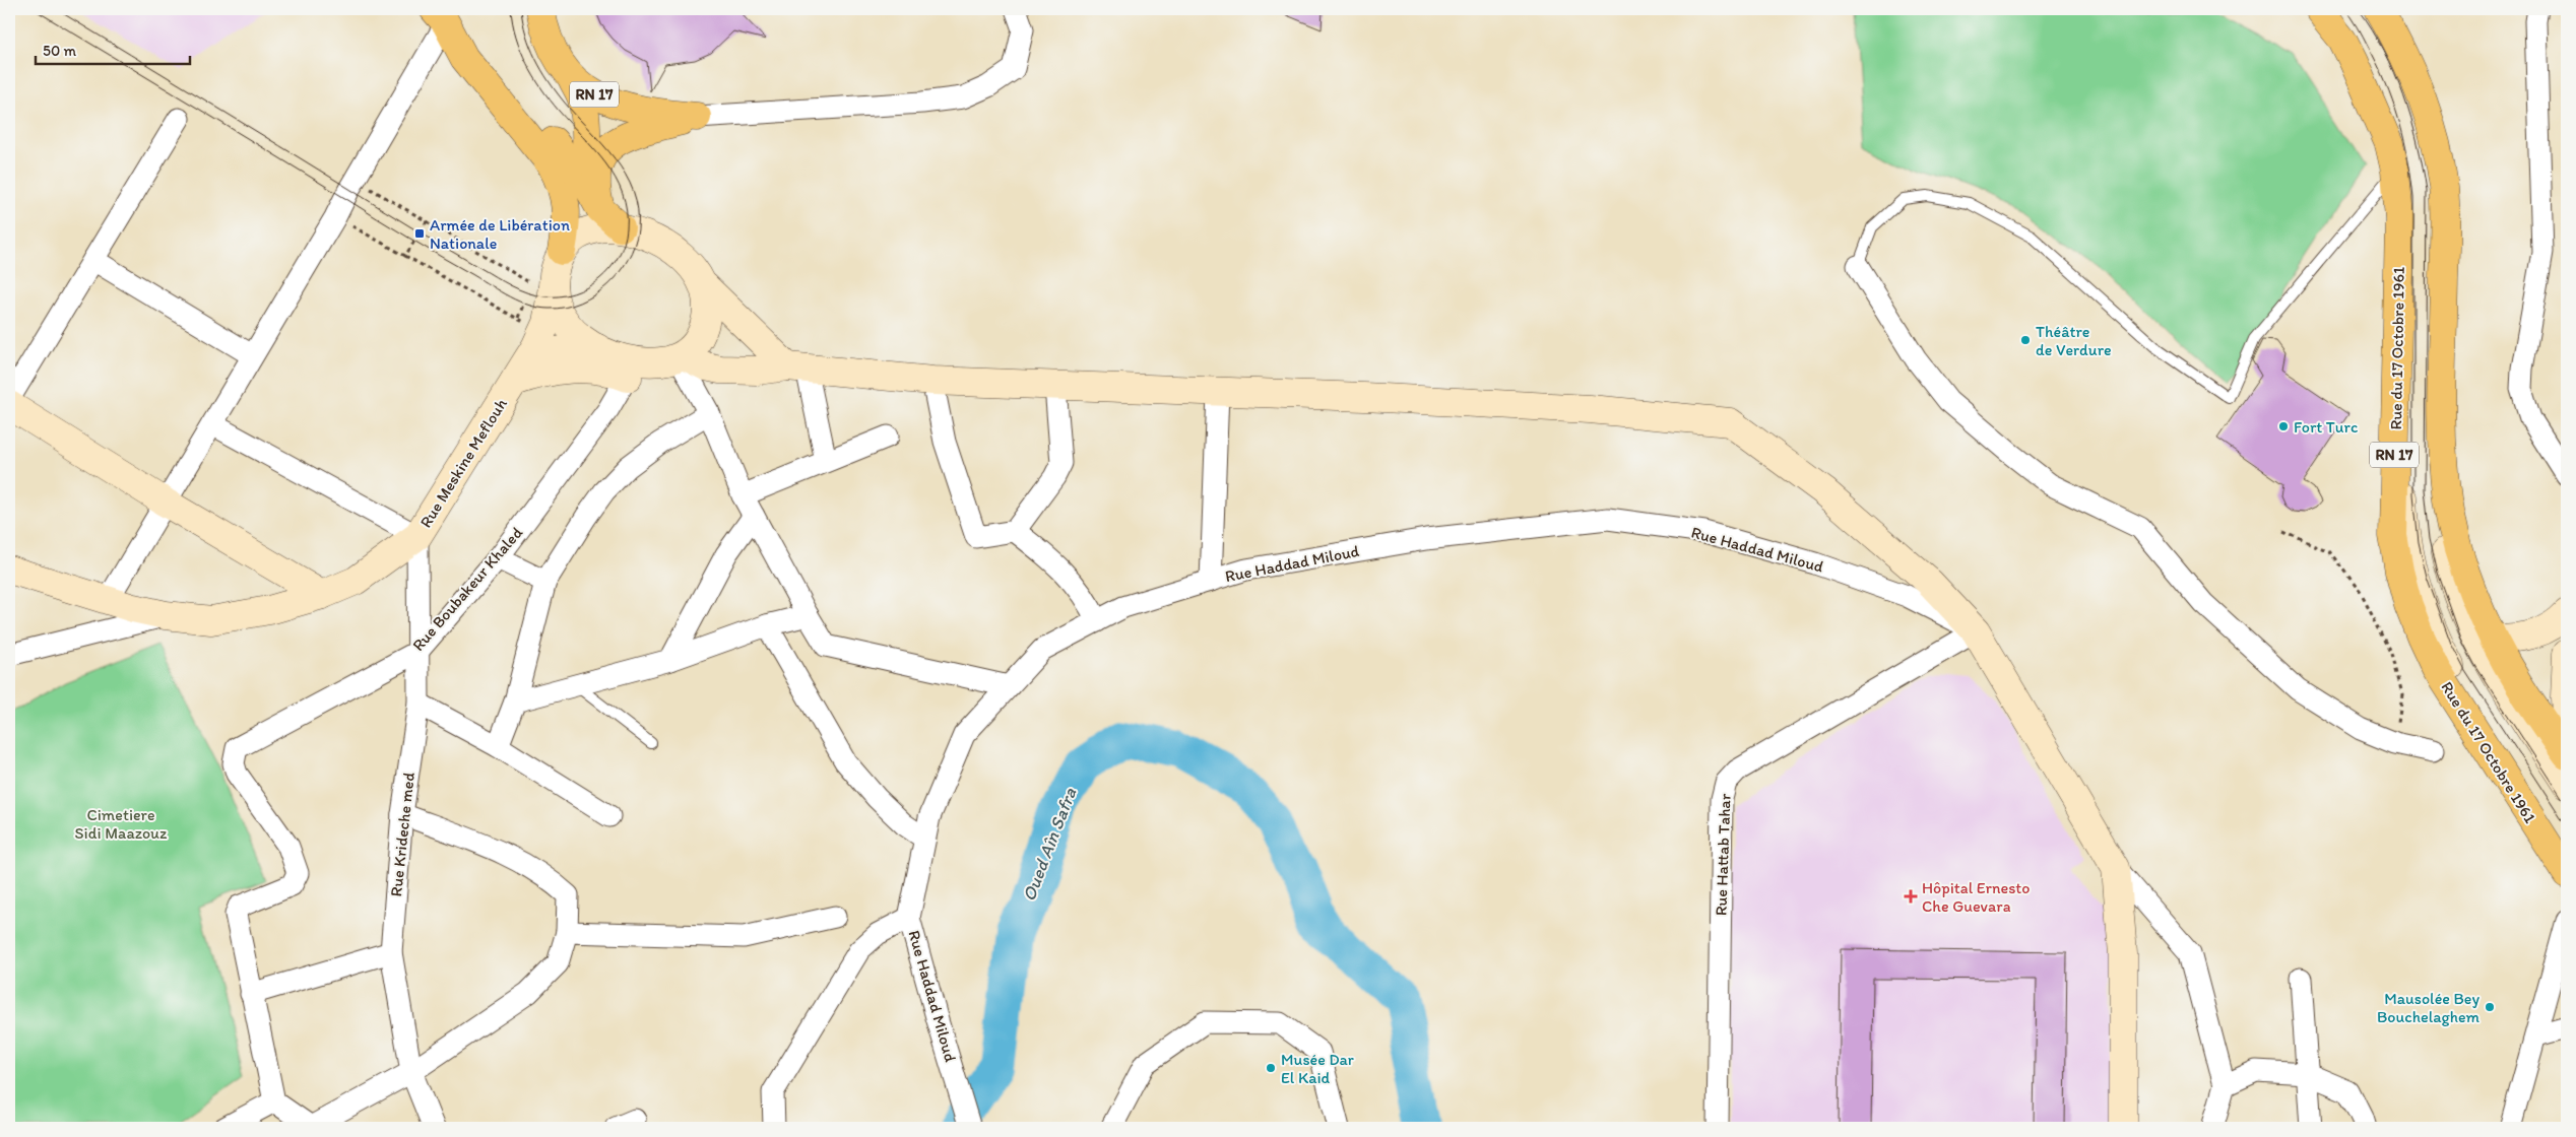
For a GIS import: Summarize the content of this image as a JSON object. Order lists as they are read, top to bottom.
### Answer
{
  "streets": {
    "main road": ["RN 17", "Rue du 17 Octobre 1961", "Rue Meskine Meflouh"],
    "street": [
      "Rue Haddad Miloud",
      "Rue Boubakeur Khaled",
      "Rue Krideche med",
      "Rue Hattab Tahar"
    ]
  },
  "crossings": [
    ["Rue Meskine Meflouh", "Rue Krideche med"],
    ["Rue Haddad Miloud", "Rue Hattab Tahar"],
    ["Rue Boubakeur Khaled", "Rue Krideche med"]
  ],
  "water": ["Oued Aîn Safra"],
  "parks": ["Cimetiere Sidi Maazouz"],
  "places": {
    "transit": ["Armée de Libération Nationale"],
    "other": [
      "Théâtre de Verdure",
      "Fort Turc",
      "Mausolée Bey Bouchelaghem",
      "Musée Dar El Kaid"
    ],
    "health": ["Hôpital Ernesto Che Guevara"]
  },
  "scale_bar": "50 m"
}
